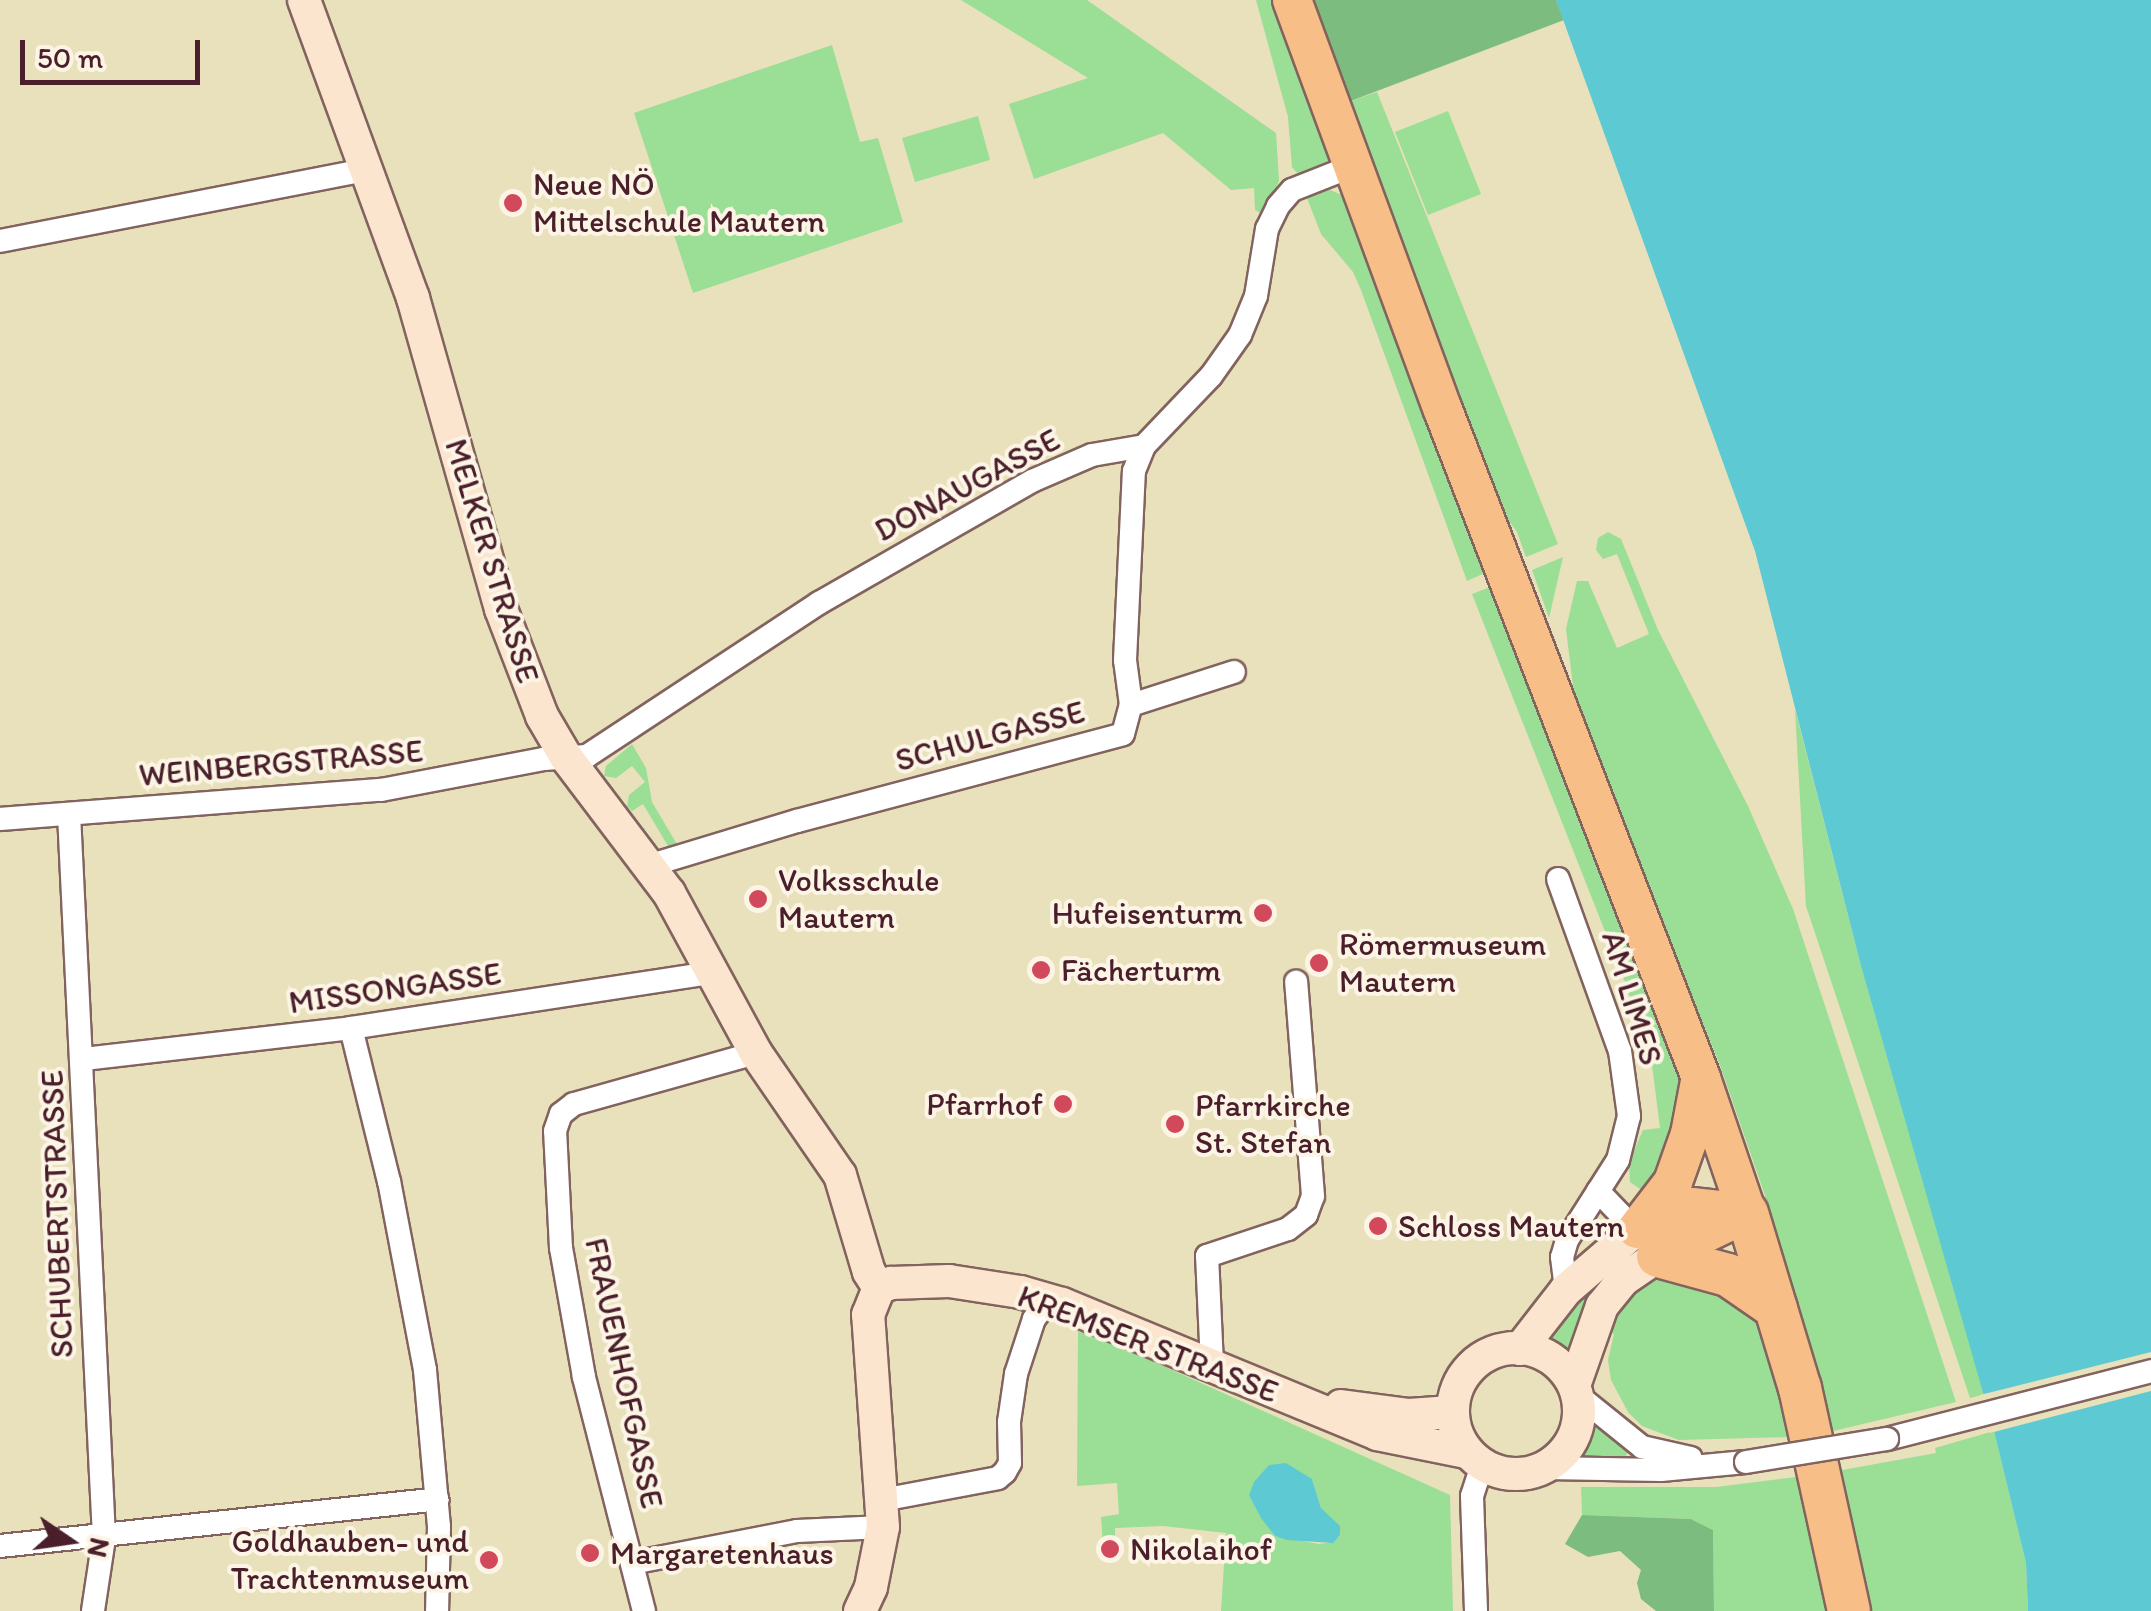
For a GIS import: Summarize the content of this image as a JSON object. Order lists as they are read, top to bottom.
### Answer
{
  "streets": {
    "main road": ["MELKER STRASSE", "KREMSER STRASSE"],
    "street": [
      "DONAUGASSE",
      "SCHULGASSE",
      "WEINBERGSTRASSE",
      "MISSONGASSE",
      "AM LIMES",
      "SCHUBERTSTRASSE",
      "FRAUENHOFGASSE"
    ]
  },
  "crossings": [
    ["DONAUGASSE", "MELKER STRASSE"],
    ["DONAUGASSE", "SCHULGASSE"],
    ["DONAUGASSE", "WEINBERGSTRASSE"],
    ["MELKER STRASSE", "SCHULGASSE"],
    ["MELKER STRASSE", "WEINBERGSTRASSE"],
    ["MELKER STRASSE", "MISSONGASSE"],
    ["MELKER STRASSE", "KREMSER STRASSE"],
    ["MELKER STRASSE", "FRAUENHOFGASSE"],
    ["WEINBERGSTRASSE", "SCHUBERTSTRASSE"],
    ["MISSONGASSE", "SCHUBERTSTRASSE"]
  ],
  "places": [
    "Neue NÖ Mittelschule Mautern",
    "Volksschule Mautern",
    "Hufeisenturm",
    "Römermuseum Mautern",
    "Fächerturm",
    "Pfarrhof",
    "Pfarrkirche St. Stefan",
    "Schloss Mautern",
    "Nikolaihof",
    "Margaretenhaus",
    "Goldhauben- und Trachtenmuseum"
  ],
  "scale_bar": "50 m",
  "north": "right"
}
